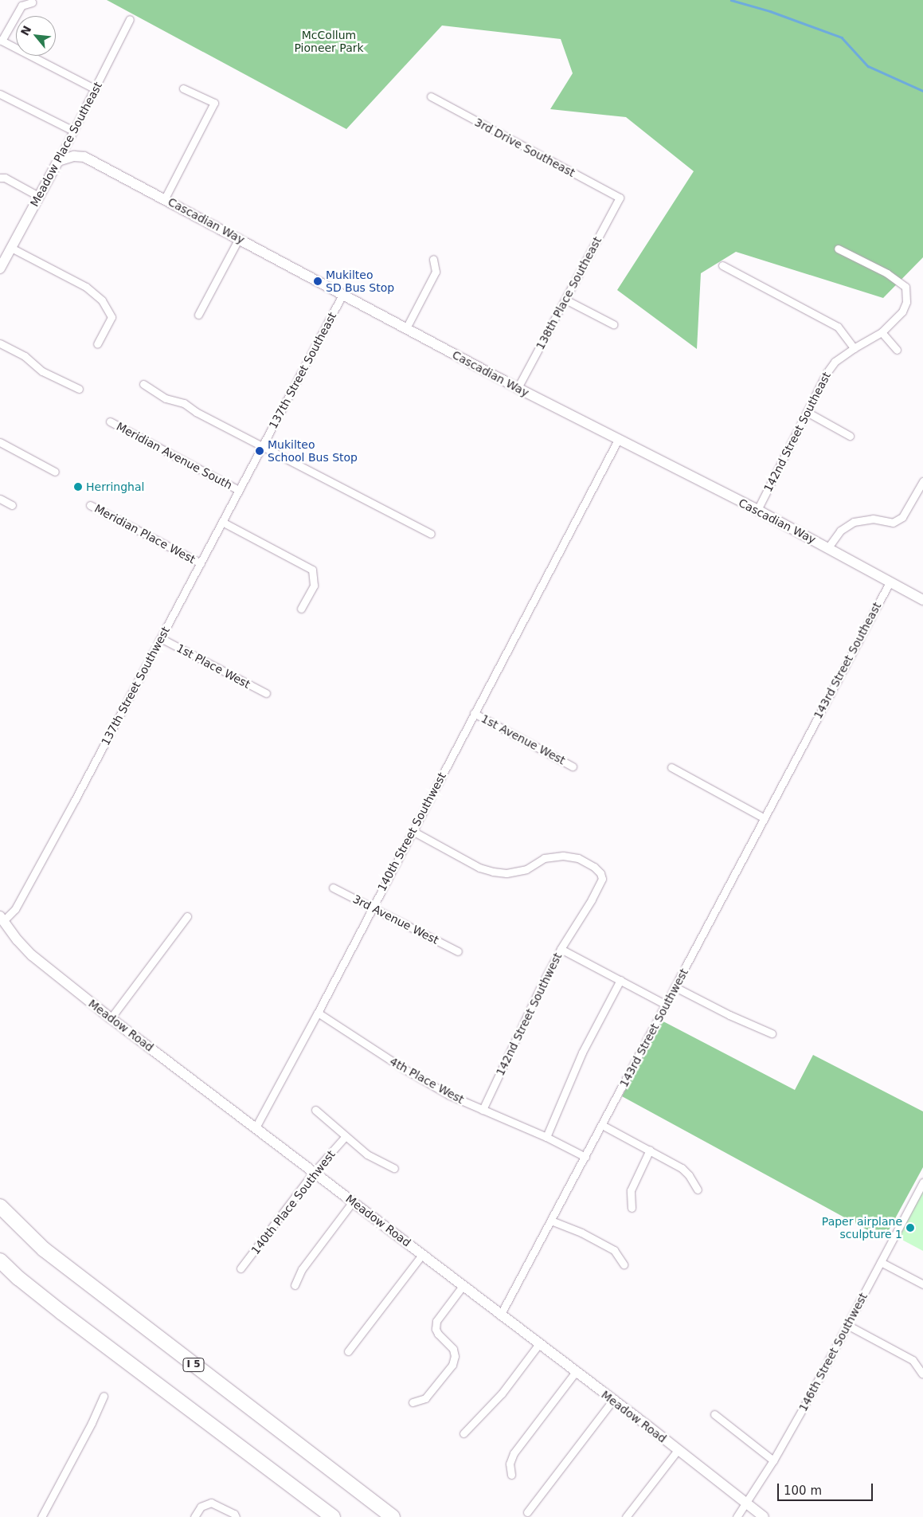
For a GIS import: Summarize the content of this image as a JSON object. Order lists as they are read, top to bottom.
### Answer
{
  "streets": {
    "highway": ["I 5"],
    "street": [
      "Meadow Place Southeast",
      "3rd Drive Southeast",
      "Cascadian Way",
      "138th Place Southeast",
      "137th Street Southeast",
      "142nd Street Southeast",
      "Meridian Avenue South",
      "Meridian Place West",
      "143rd Street Southeast",
      "1st Place West",
      "137th Street Southwest",
      "1st Avenue West",
      "140th Street Southwest",
      "3rd Avenue West",
      "142nd Street Southwest",
      "Meadow Road",
      "143rd Street Southwest",
      "4th Place West",
      "140th Place Southwest",
      "146th Street Southwest"
    ]
  },
  "crossings": [
    ["Meadow Place Southeast", "Cascadian Way"],
    ["3rd Drive Southeast", "138th Place Southeast"],
    ["Cascadian Way", "138th Place Southeast"],
    ["Cascadian Way", "137th Street Southeast"],
    ["Cascadian Way", "142nd Street Southeast"],
    ["Cascadian Way", "143rd Street Southeast"],
    ["Cascadian Way", "140th Street Southwest"],
    ["137th Street Southeast", "137th Street Southwest"],
    ["Meridian Avenue South", "137th Street Southwest"],
    ["Meridian Place West", "137th Street Southwest"],
    ["143rd Street Southeast", "143rd Street Southwest"],
    ["1st Place West", "137th Street Southwest"],
    ["137th Street Southwest", "Meadow Road"],
    ["1st Avenue West", "140th Street Southwest"],
    ["140th Street Southwest", "3rd Avenue West"],
    ["140th Street Southwest", "142nd Street Southwest"],
    ["140th Street Southwest", "Meadow Road"],
    ["140th Street Southwest", "4th Place West"],
    ["142nd Street Southwest", "4th Place West"],
    ["Meadow Road", "143rd Street Southwest"],
    ["Meadow Road", "140th Place Southwest"],
    ["Meadow Road", "146th Street Southwest"],
    ["143rd Street Southwest", "4th Place West"]
  ],
  "parks": ["McCollum Pioneer Park"],
  "places": [
    "Mukilteo SD Bus Stop",
    "Mukilteo School Bus Stop",
    "Herringhal",
    "Paper airplane sculpture 1"
  ],
  "scale_bar": "100 m",
  "north": "top left"
}
